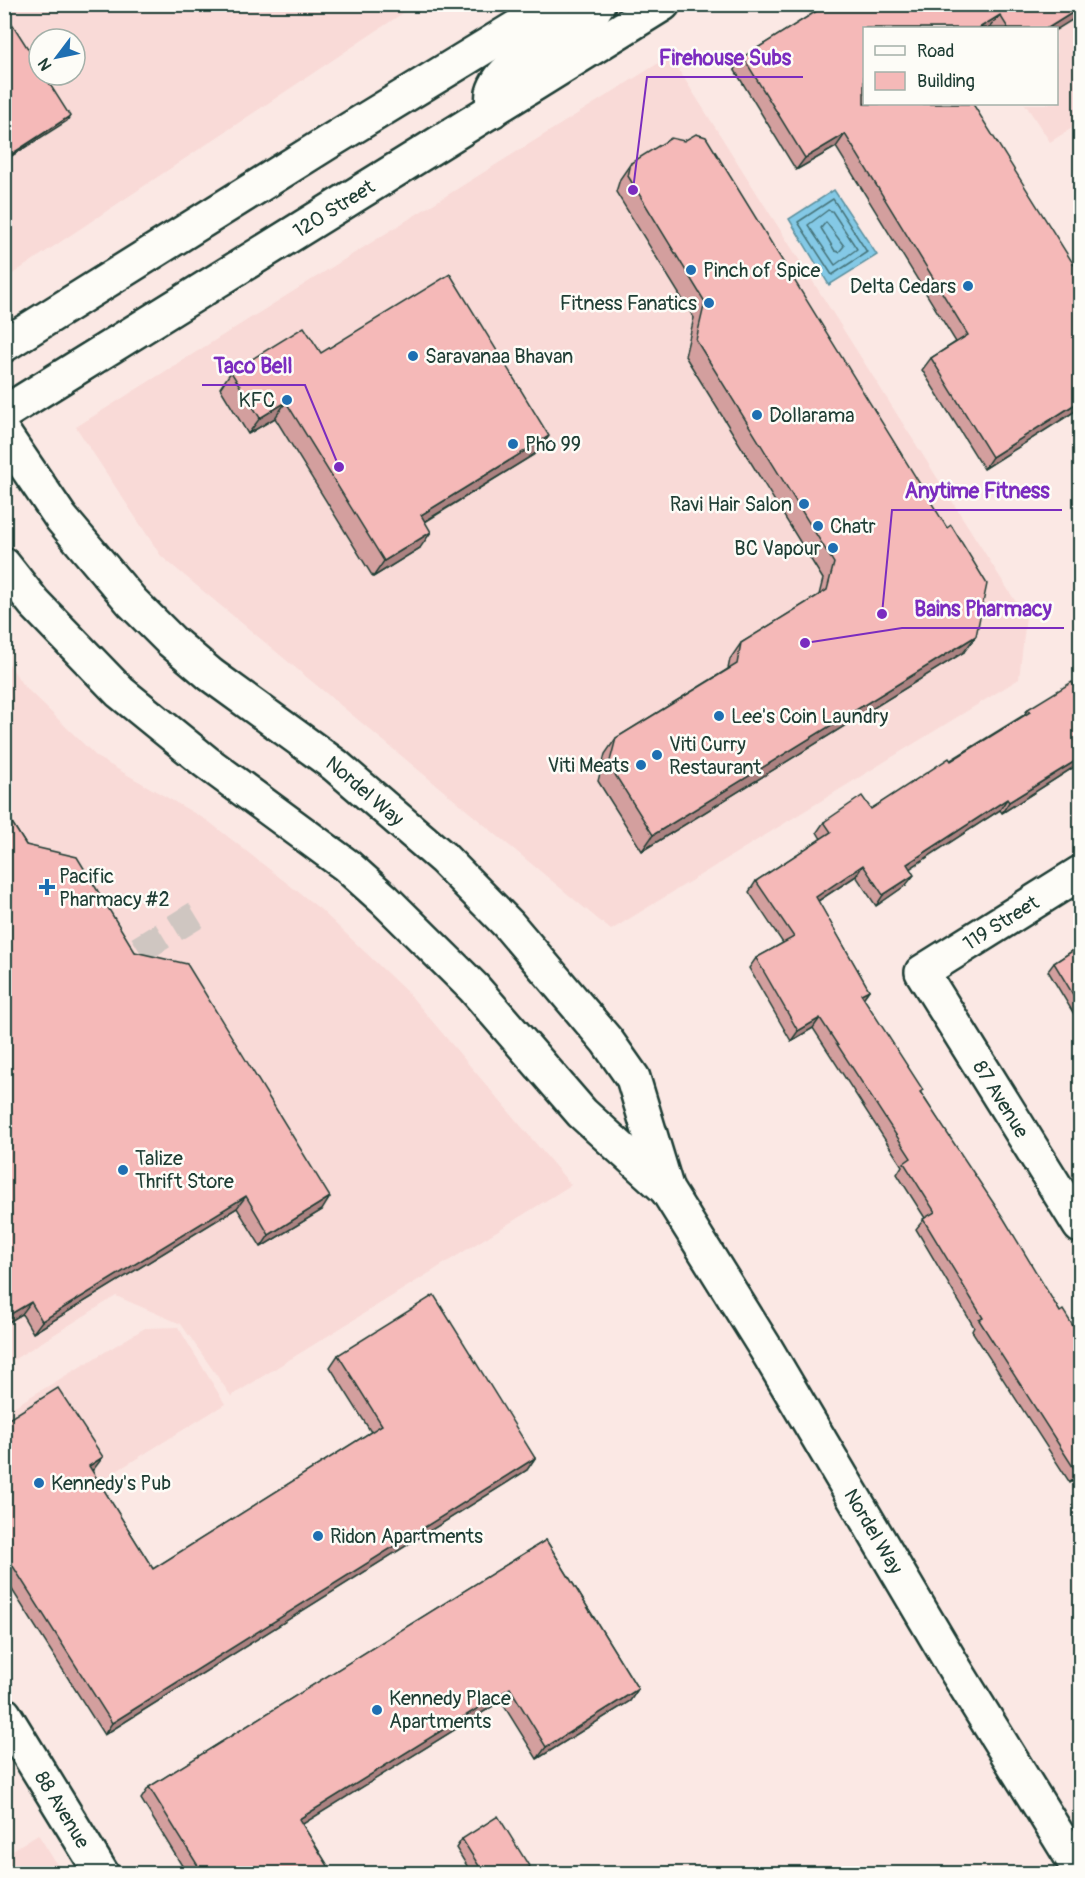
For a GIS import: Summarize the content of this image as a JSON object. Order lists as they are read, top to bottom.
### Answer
{
  "streets": {
    "main road": [
      "120 Street",
      "Nordel Way",
      "119 Street",
      "87 Avenue",
      "88 Avenue"
    ]
  },
  "crossings": [
    ["119 Street", "87 Avenue"]
  ],
  "places": {
    "other": [
      "Firehouse Subs",
      "Pinch of Spice",
      "Delta Cedars",
      "Fitness Fanatics",
      "Saravanaa Bhavan",
      "KFC",
      "Dollarama",
      "Pho 99",
      "Taco Bell",
      "Ravi Hair Salon",
      "Chatr",
      "BC Vapour",
      "Anytime Fitness",
      "Bains Pharmacy",
      "Lee's Coin Laundry",
      "Viti Curry Restaurant",
      "Viti Meats",
      "Talize Thrift Store",
      "Kennedy's Pub",
      "Ridon Apartments",
      "Kennedy Place Apartments"
    ],
    "health": ["Pacific Pharmacy #2"]
  },
  "legend": ["Road", "Building"],
  "north": "bottom left"
}
